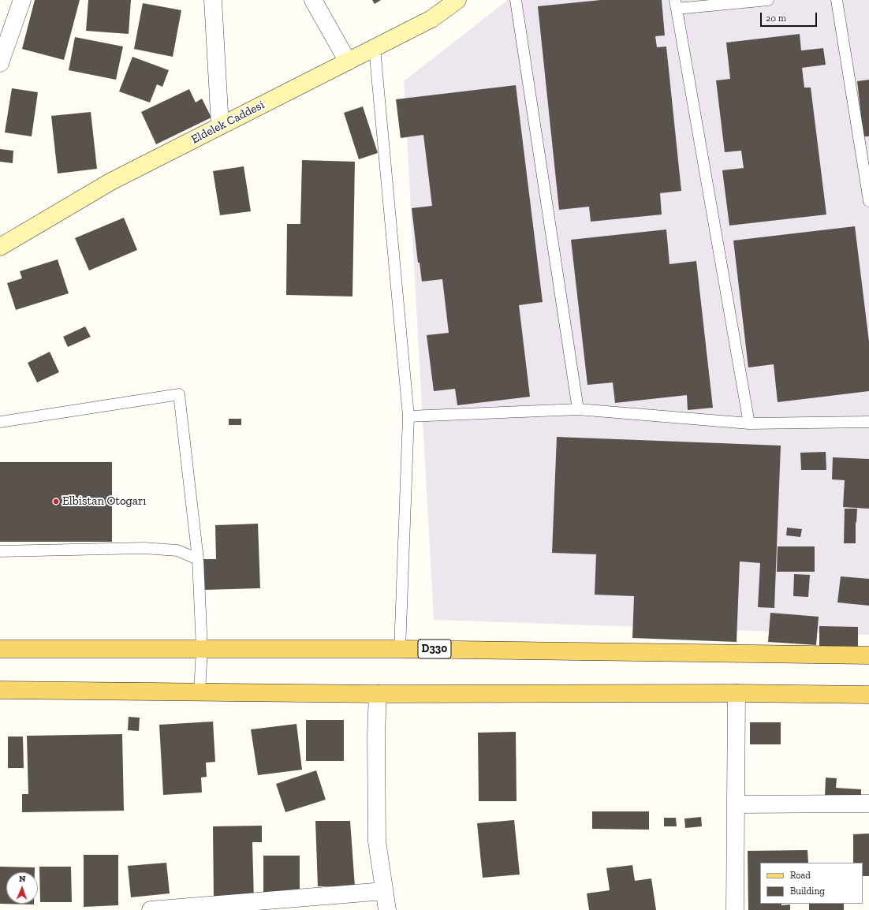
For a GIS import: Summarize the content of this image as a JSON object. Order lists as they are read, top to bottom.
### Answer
{
  "streets": {
    "main road": ["D330"],
    "street": ["Eldelek Caddesi"]
  },
  "places": ["Elbistan Otogarı"],
  "legend": ["Road", "Building"],
  "scale_bar": "20 m",
  "north": "top"
}
